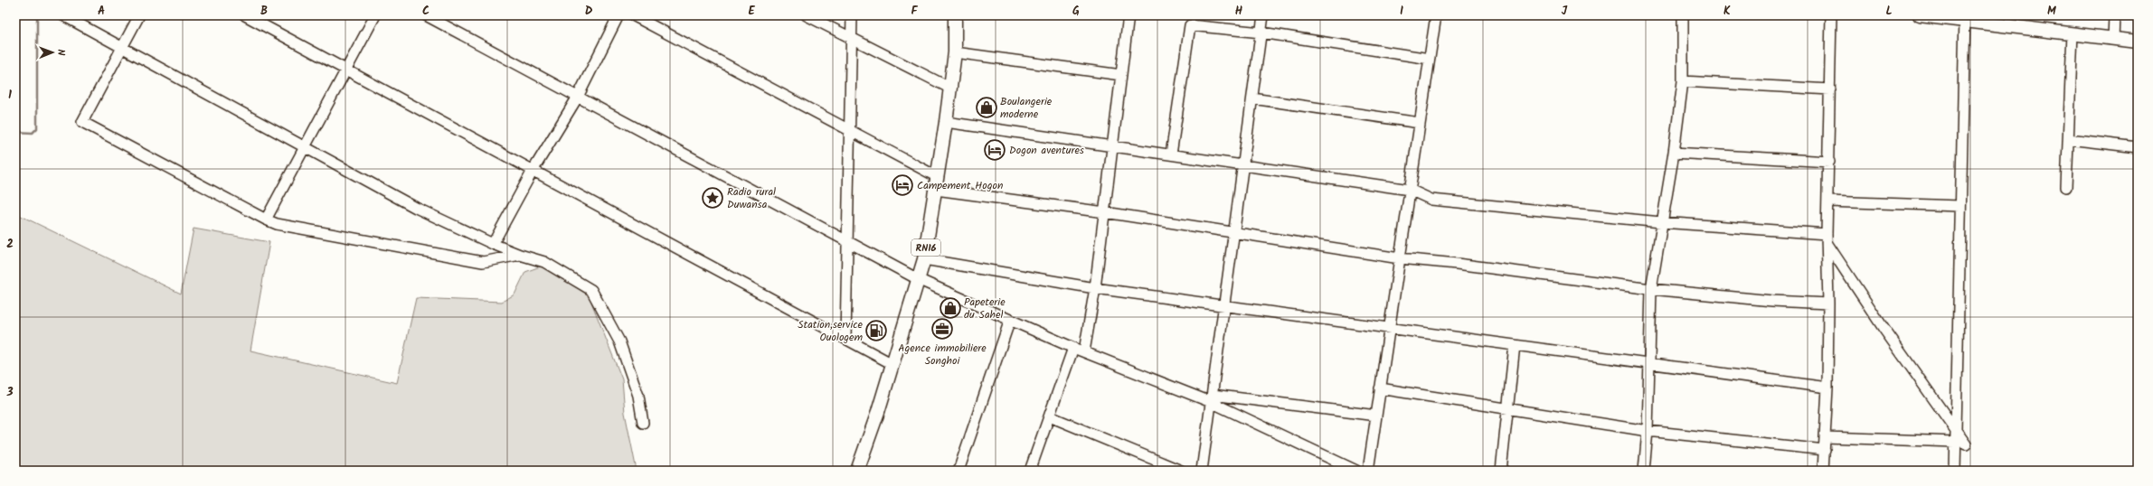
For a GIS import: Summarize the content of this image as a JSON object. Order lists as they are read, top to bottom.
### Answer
{
  "streets": {
    "main road": ["RN16"]
  },
  "places": {
    "shop": ["Boulangerie moderne", "Papeterie du Sahel"],
    "hotel": ["Dogon aventures", "Campement Hogon"],
    "place": ["Radio rural Duwansa"],
    "office": ["Agence immobiliere Songhoi"],
    "fuel station": ["Station,service Ouologem"]
  },
  "north": "right",
  "grid": {
    "columns": [
      "A",
      "B",
      "C",
      "D",
      "E",
      "F",
      "G",
      "H",
      "I",
      "J",
      "K",
      "L",
      "M"
    ],
    "rows": ["1", "2", "3"]
  }
}
